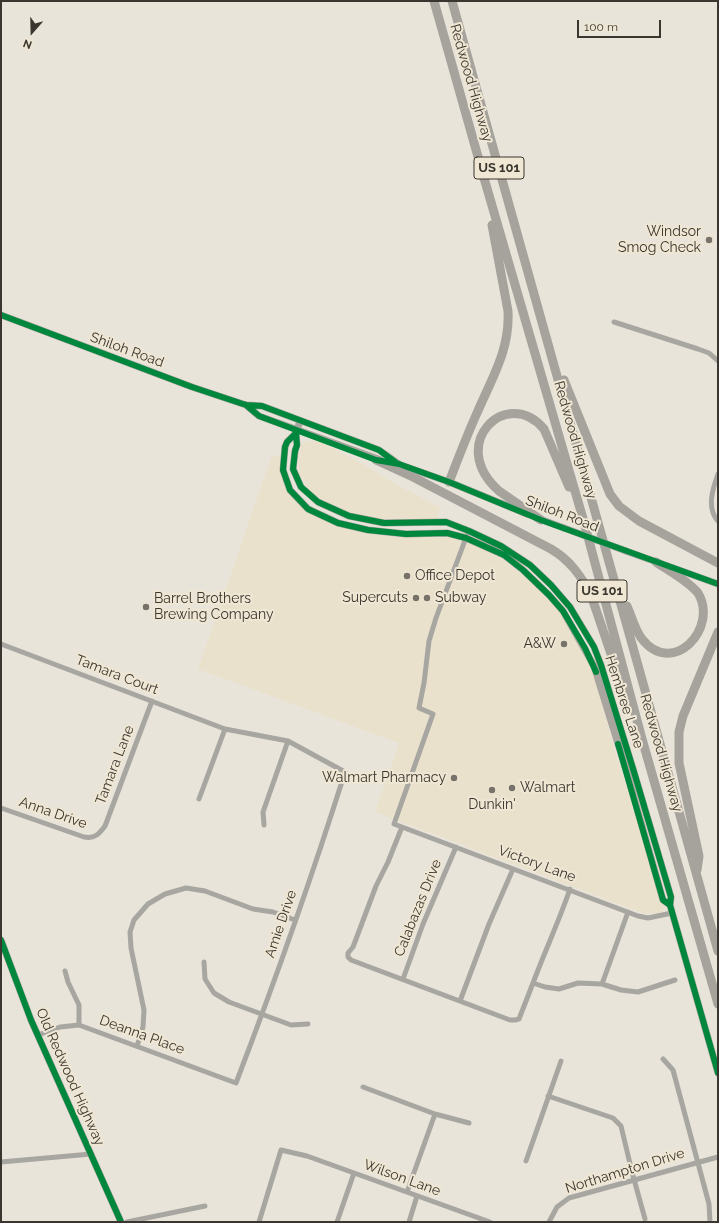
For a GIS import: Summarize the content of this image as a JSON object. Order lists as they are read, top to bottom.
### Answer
{
  "streets": {
    "highway": ["Redwood Highway", "US 101"],
    "main road": ["Shiloh Road", "Hembree Lane", "Old Redwood Highway"],
    "street": [
      "Tamara Court",
      "Tamara Lane",
      "Anna Drive",
      "Victory Lane",
      "Calabazas Drive",
      "Amie Drive",
      "Deanna Place",
      "Northampton Drive",
      "Wilson Lane"
    ]
  },
  "crossings": [
    ["Shiloh Road", "Hembree Lane"],
    ["Tamara Court", "Tamara Lane"],
    ["Tamara Court", "Amie Drive"],
    ["Hembree Lane", "Victory Lane"],
    ["Tamara Lane", "Anna Drive"],
    ["Victory Lane", "Calabazas Drive"],
    ["Amie Drive", "Deanna Place"],
    ["Deanna Place", "Old Redwood Highway"]
  ],
  "places": [
    "Windsor Smog Check",
    "Office Depot",
    "Supercuts",
    "Subway",
    "Barrel Brothers Brewing Company",
    "A&W",
    "Walmart Pharmacy",
    "Walmart",
    "Dunkin'"
  ],
  "scale_bar": "100 m",
  "north": "bottom"
}
